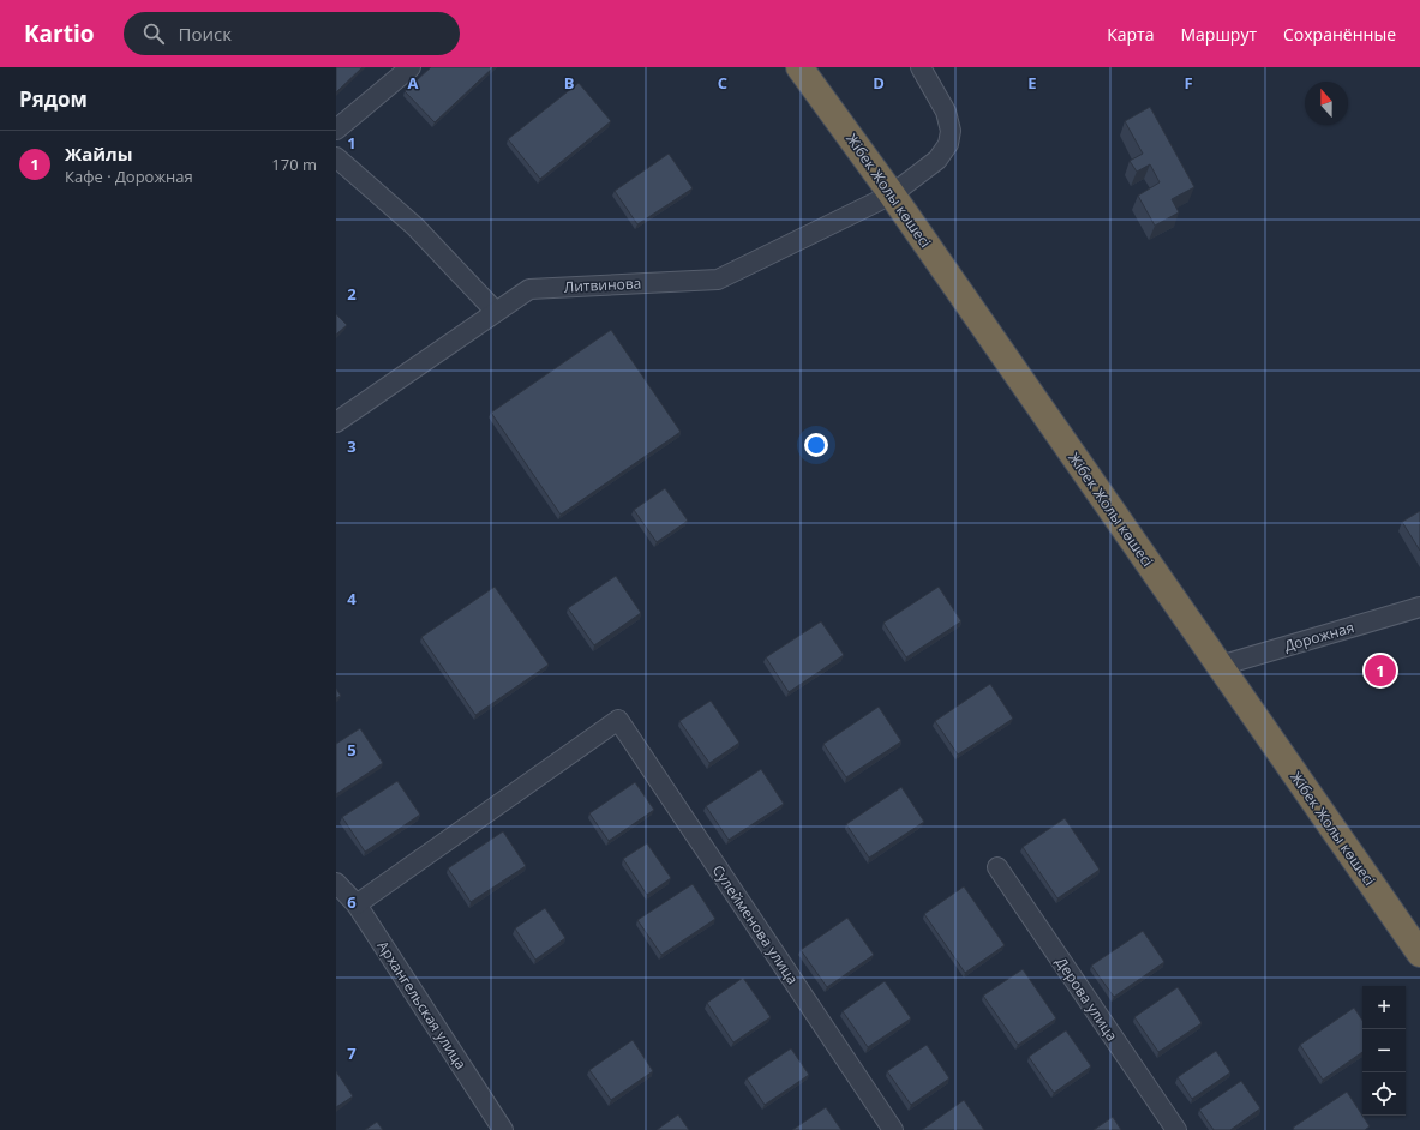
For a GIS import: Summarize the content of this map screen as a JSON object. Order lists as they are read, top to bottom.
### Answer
{
  "streets": {
    "highway": ["Жібек Жолы көшесі"],
    "street": [
      "Литвинова",
      "Дорожная",
      "Сулейменова улица",
      "Дерова улица",
      "Архангельская улица"
    ]
  },
  "crossings": [
    ["Жібек Жолы көшесі", "Литвинова"],
    ["Жібек Жолы көшесі", "Дорожная"],
    ["Сулейменова улица", "Архангельская улица"]
  ],
  "north": "top",
  "page": {
    "header": "Kartio",
    "search": "Поиск",
    "nav": ["Карта", "Маршрут", "Сохранённые"],
    "heading": "Рядом",
    "list": [
      {
        "mark": "1",
        "name": "Жайлы",
        "note": "Кафе · Дорожная",
        "value": "170 m"
      }
    ],
    "pins": "1",
    "map_buttons": ["+", "−"]
  },
  "grid": {
    "columns": [
      "A",
      "B",
      "C",
      "D",
      "E",
      "F"
    ],
    "rows": [
      "1",
      "2",
      "3",
      "4",
      "5",
      "6",
      "7"
    ]
  }
}
